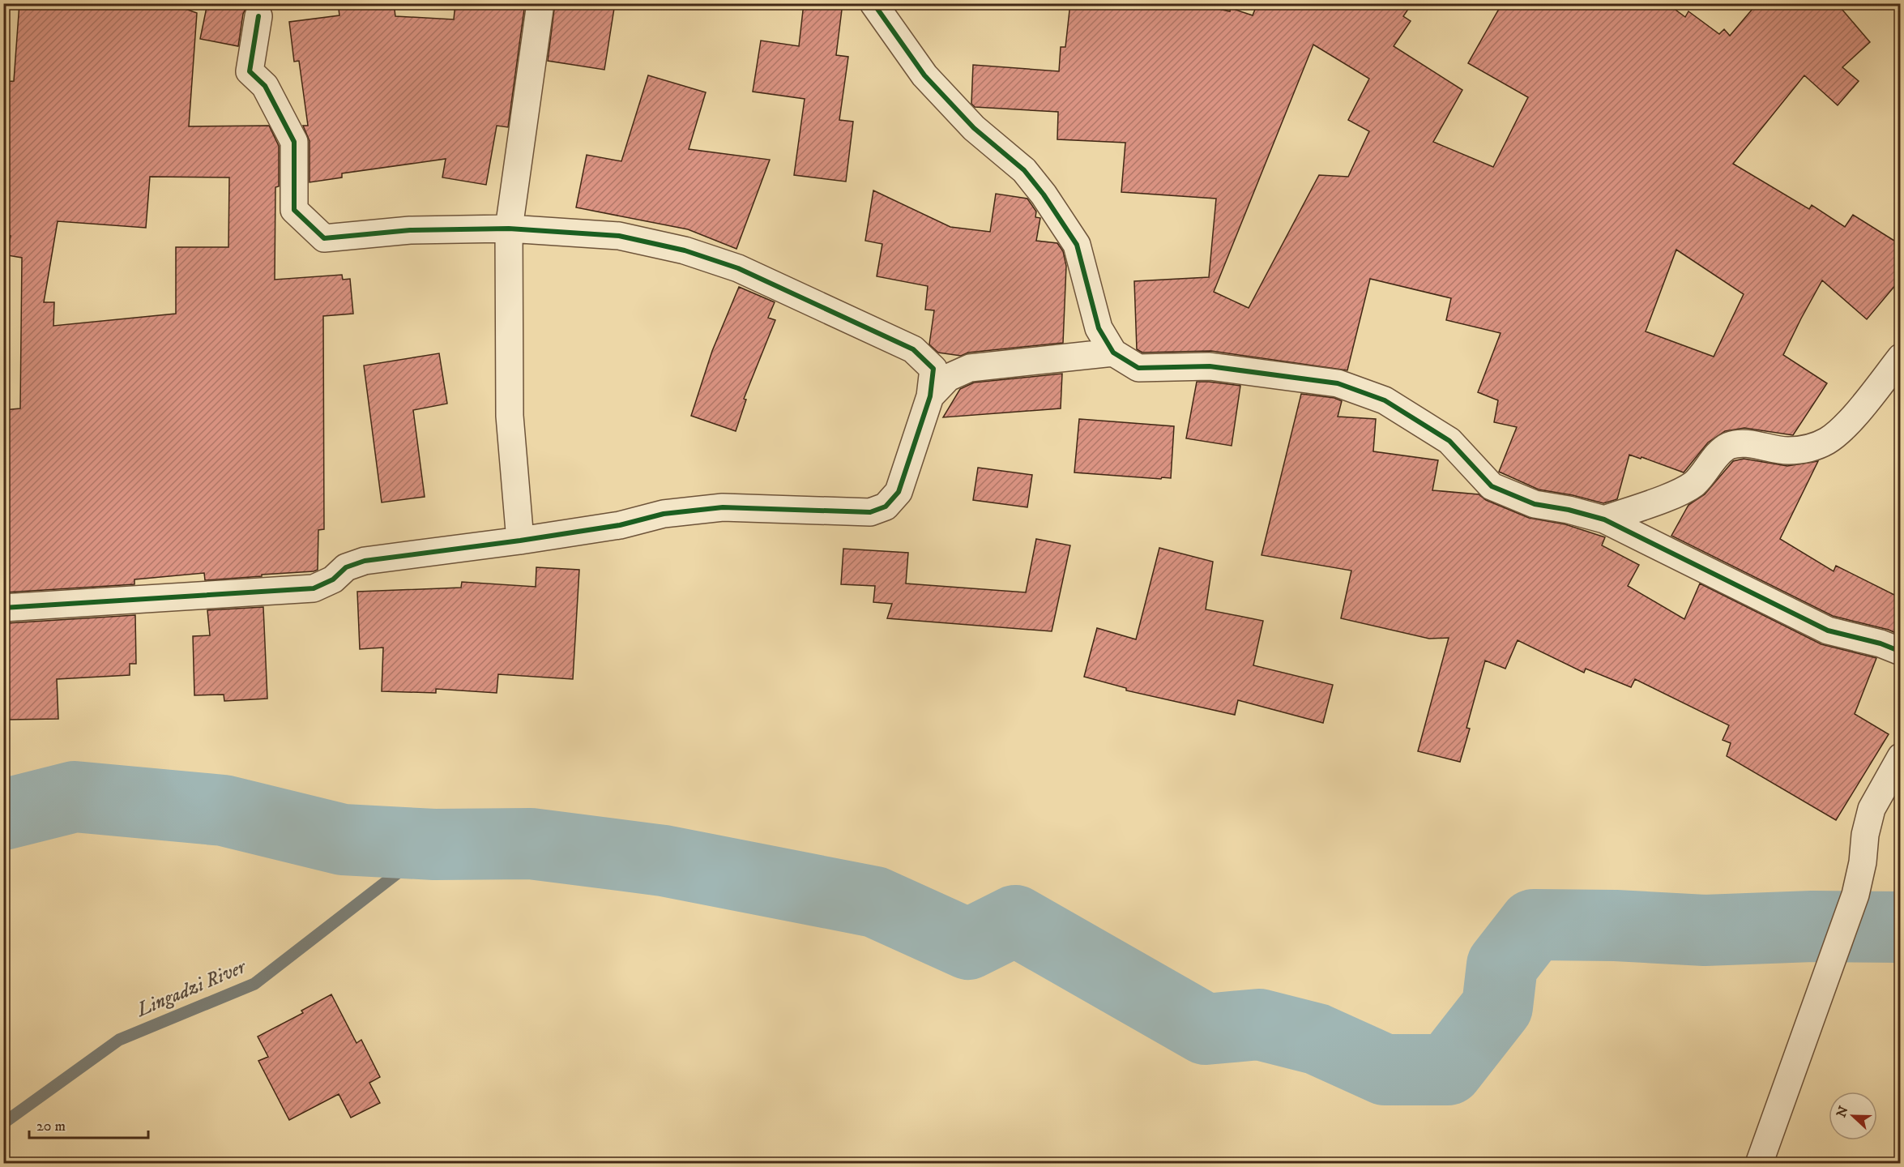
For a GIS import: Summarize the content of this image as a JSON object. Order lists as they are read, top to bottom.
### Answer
{
  "water": ["Lingadzi River"],
  "scale_bar": "20 m",
  "north": "left"
}
